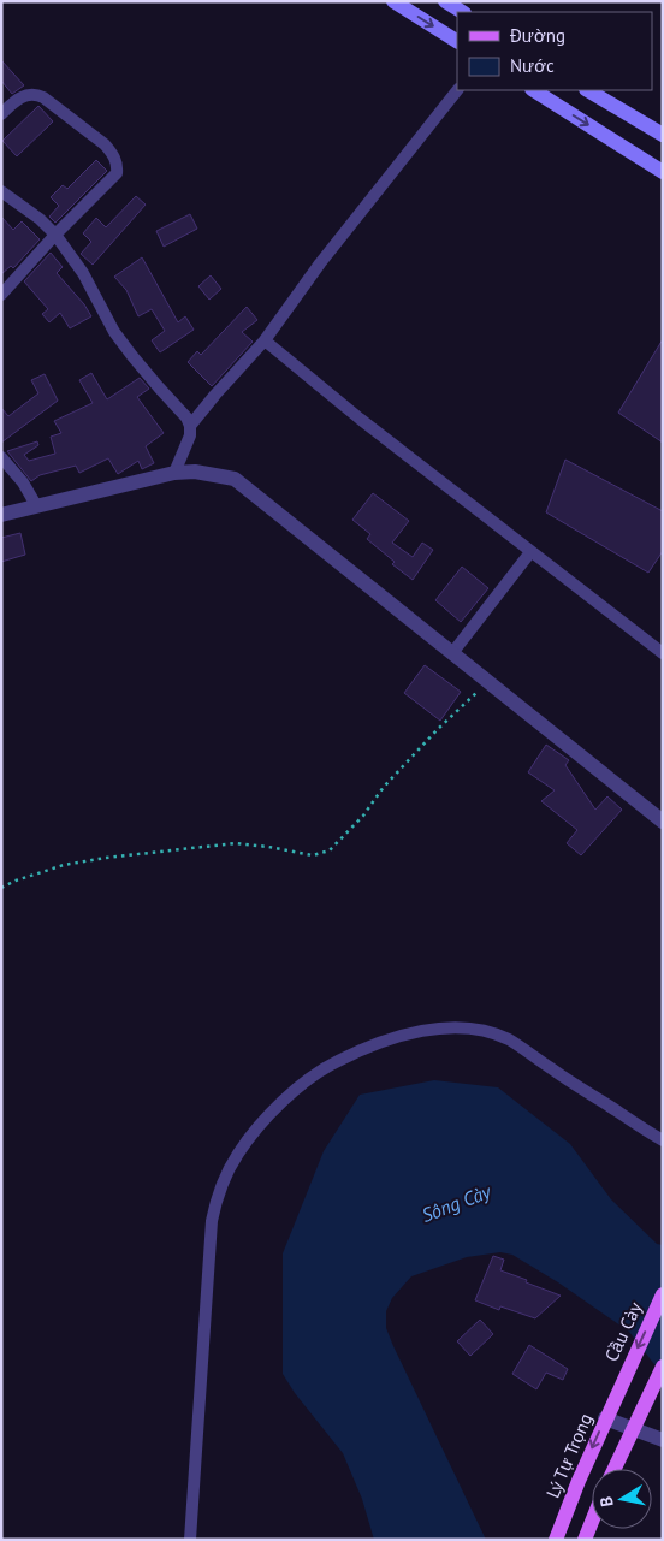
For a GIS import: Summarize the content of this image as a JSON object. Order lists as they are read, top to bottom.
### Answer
{
  "streets": {
    "main road": ["Cầu Cày", "Lý Tự Trọng"]
  },
  "crossings": [
    ["Cầu Cày", "Lý Tự Trọng"]
  ],
  "water": ["Sông Cày"],
  "legend": ["Đường", "Nước"],
  "north": "left"
}
